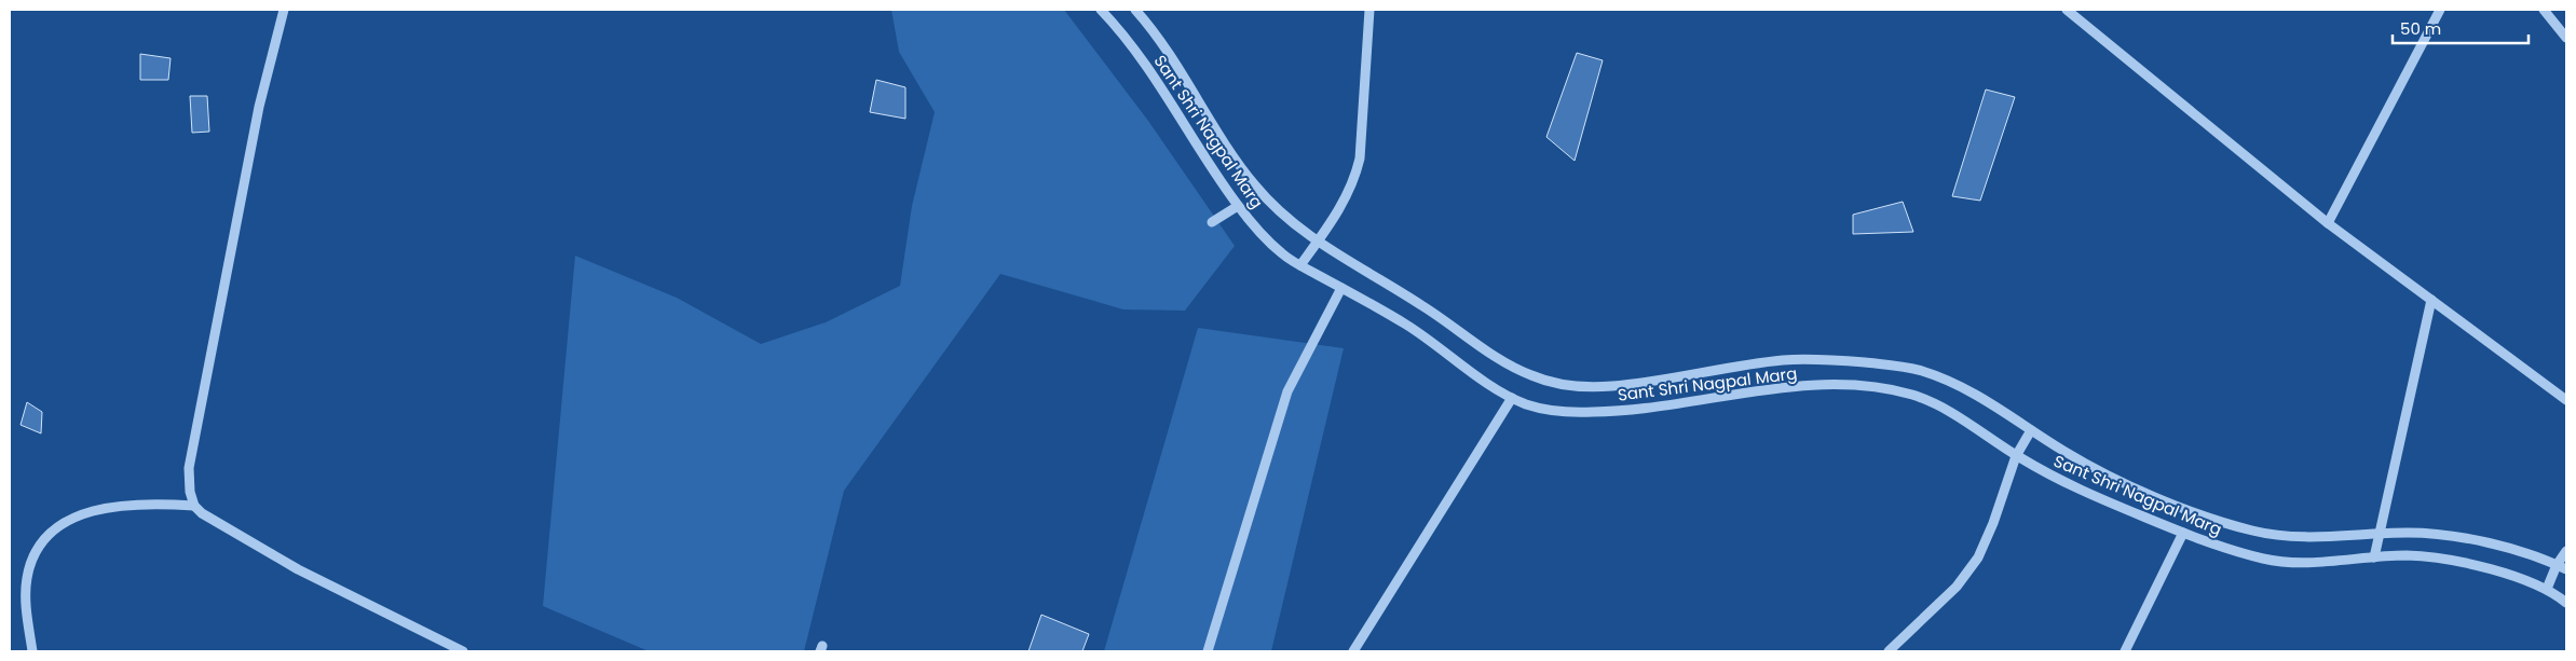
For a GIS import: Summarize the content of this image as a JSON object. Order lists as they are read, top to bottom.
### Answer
{
  "streets": {
    "street": ["Sant Shri Nagpal Marg"]
  },
  "scale_bar": "50 m"
}
